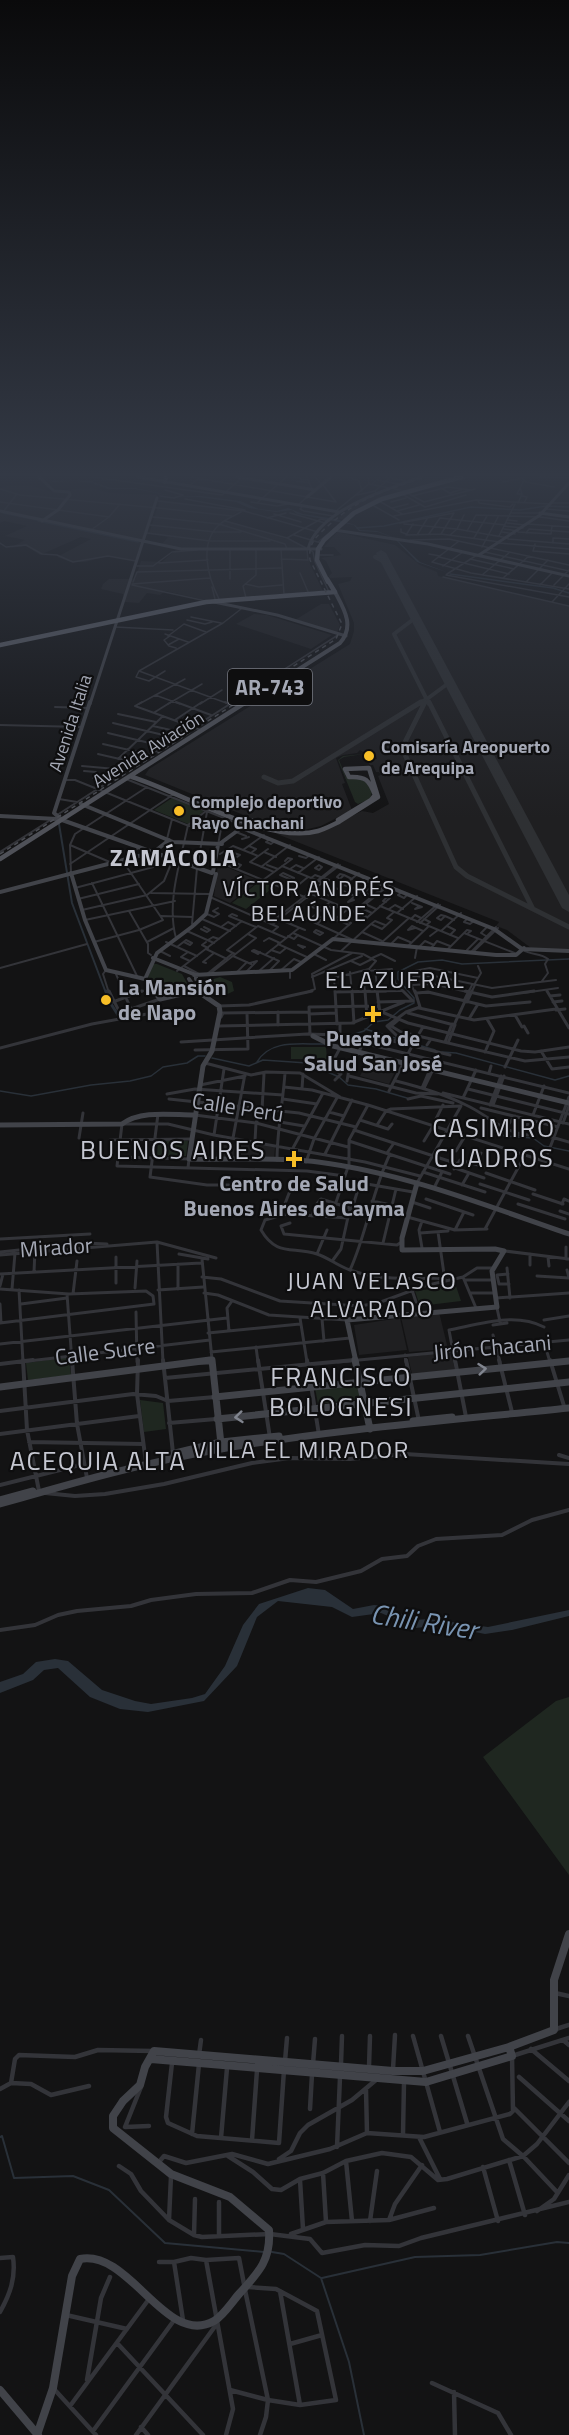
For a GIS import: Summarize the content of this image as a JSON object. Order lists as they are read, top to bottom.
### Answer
{
  "streets": {
    "main road": ["AR-743", "Avenida Aviación"],
    "street": [
      "Avenida Italia",
      "Calle Perú",
      "Mirador",
      "Jirón Chacani",
      "Calle Sucre"
    ]
  },
  "crossings": [
    ["Avenida Italia", "Avenida Aviación"]
  ],
  "districts": [
    "ZAMÁCOLA",
    "VÍCTOR ANDRÉS BELAÚNDE",
    "EL AZUFRAL",
    "CASIMIRO CUADROS",
    "BUENOS AIRES",
    "JUAN VELASCO ALVARADO",
    "FRANCISCO BOLOGNESI",
    "VILLA EL MIRADOR",
    "ACEQUIA ALTA"
  ],
  "water": ["Chili River"],
  "places": {
    "other": ["Comisaría Areopuerto de Arequipa", "Complejo deportivo Rayo Chachani", "La Mansión de Napo"],
    "health": ["Puesto de Salud San José", "Centro de Salud Buenos Aires de Cayma"]
  }
}
